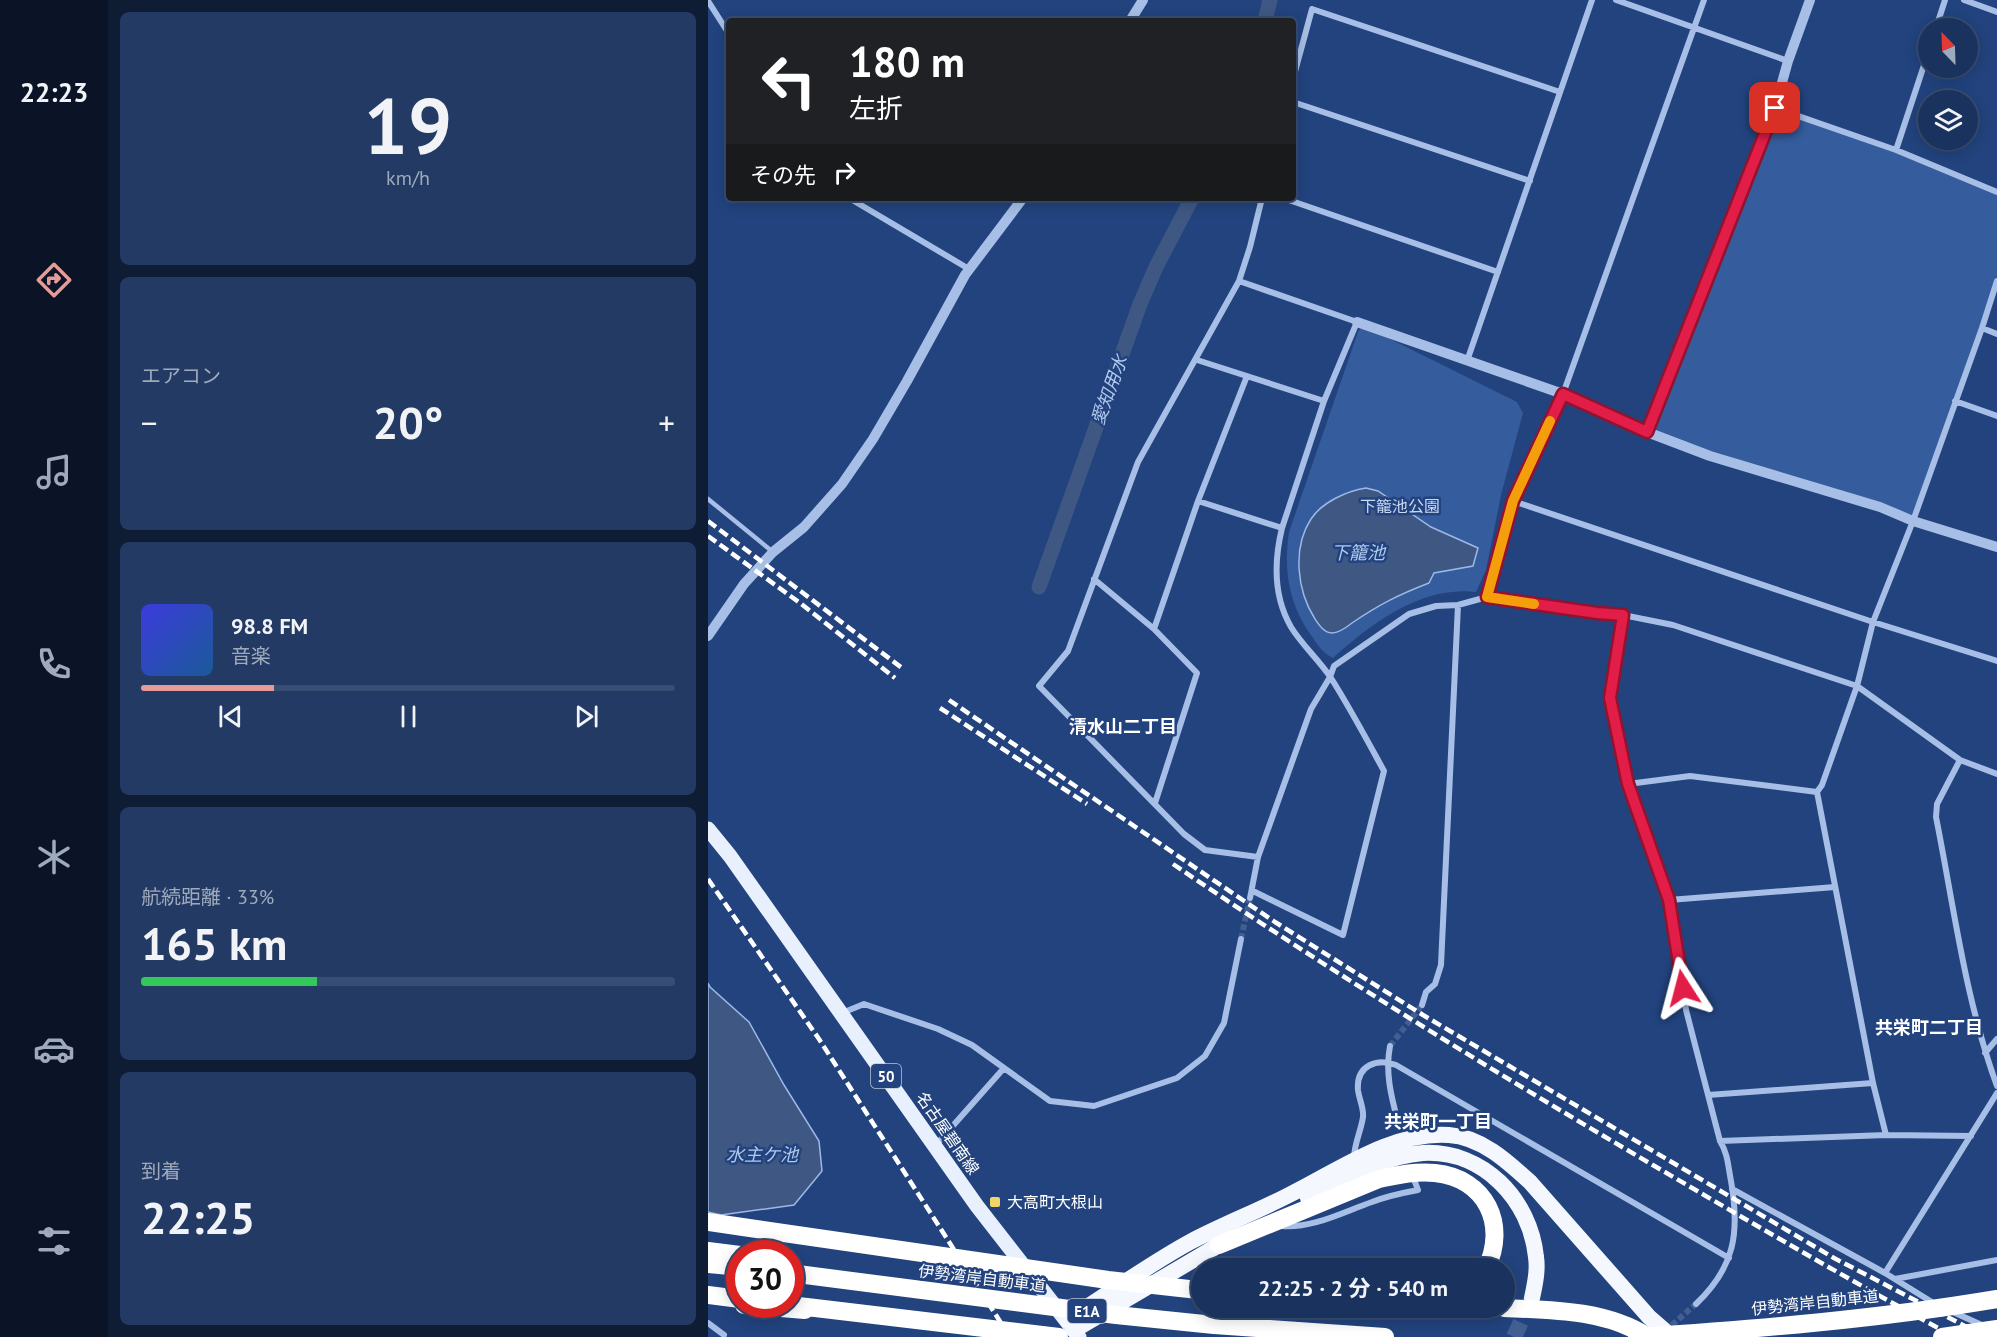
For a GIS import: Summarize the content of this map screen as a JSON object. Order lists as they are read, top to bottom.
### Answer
{
  "streets": {
    "highway": ["伊勢湾岸自動車道", "E1A"],
    "main road": ["50", "名古屋碧南線"]
  },
  "crossings": [
    ["名古屋碧南線", "E1A"]
  ],
  "districts": ["清水山二丁目", "共栄町二丁目", "共栄町一丁目"],
  "water": ["愛知用水", "下籠池", "水主ケ池"],
  "parks": ["下籠池公園"],
  "places": {
    "transit": ["大高町大根山"]
  },
  "north": "top left",
  "page": {
    "tabs": "22:23",
    "tile": [
      ["19", "km/h"],
      "エアコン",
      ["航続距離 · 33%", "165 km"],
      ["到着", "22:25"]
    ],
    "turn": ["180 m", "左折"],
    "then": "その先",
    "heat": ["−", "20°", "+"],
    "song": ["98.8 FM", "音楽"],
    "limit": "30",
    "trip": "22:25 · 2 分 · 540 m"
  }
}
